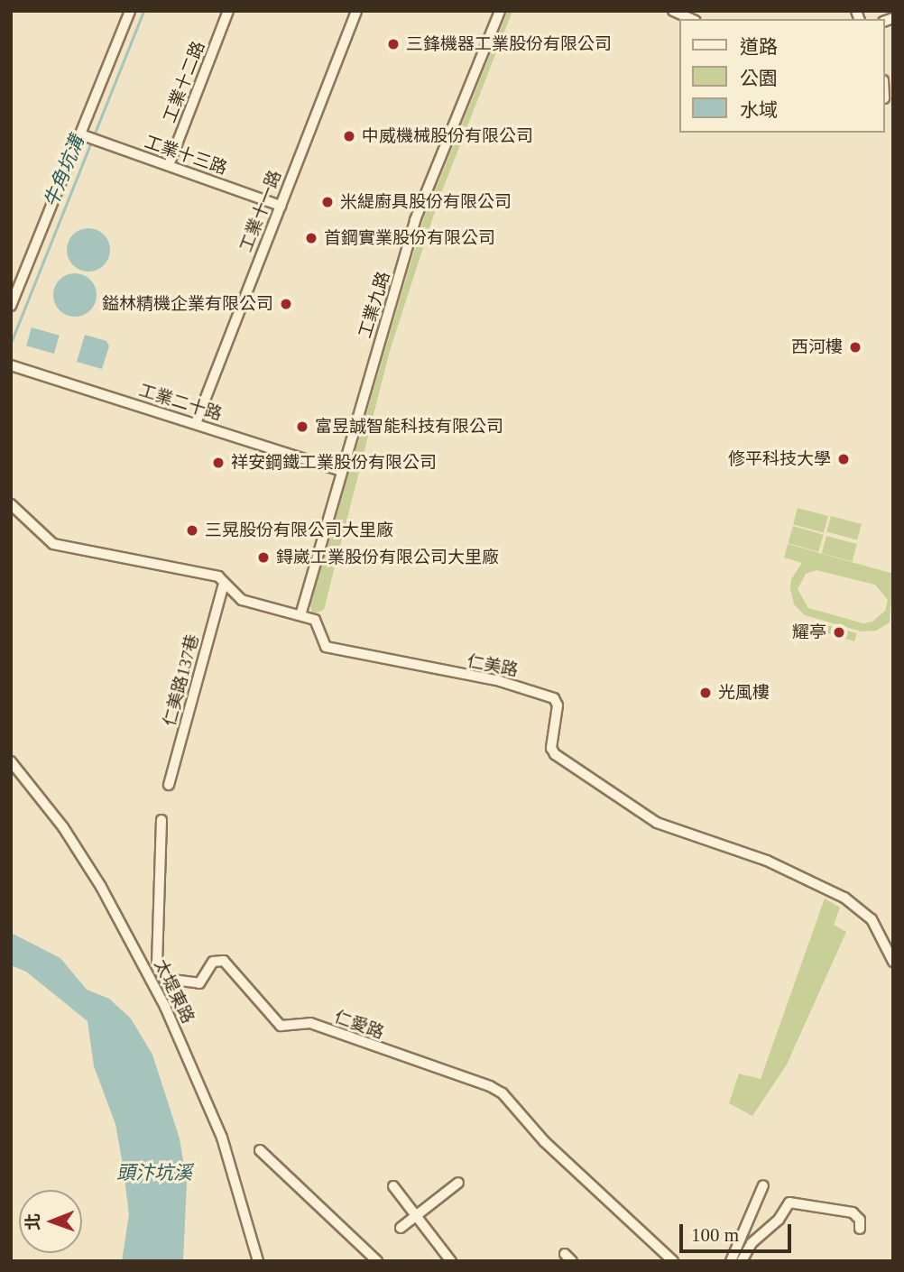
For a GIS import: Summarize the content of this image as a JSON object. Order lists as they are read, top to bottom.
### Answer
{
  "streets": {
    "street": [
      "工業十二路",
      "工業十三路",
      "工業十一路",
      "工業九路",
      "工業二十路",
      "仁美路",
      "仁美路137巷",
      "太堤東路",
      "仁愛路"
    ]
  },
  "crossings": [
    ["工業十二路", "工業十三路"],
    ["工業十三路", "工業十一路"],
    ["工業十一路", "工業二十路"],
    ["工業九路", "工業二十路"],
    ["工業九路", "仁美路"]
  ],
  "water": ["牛角坑溝", "頭汴坑溪"],
  "places": [
    "三鋒機器工業股份有限公司",
    "中威機械股份有限公司",
    "米緹廚具股份有限公司",
    "首鋼實業股份有限公司",
    "鎰林精機企業有限公司",
    "西河樓",
    "富昱誠智能科技有限公司",
    "修平科技大學",
    "祥安鋼鐵工業股份有限公司",
    "三晃股份有限公司大里廠",
    "鍀崴工業股份有限公司大里廠",
    "耀亭",
    "光風樓"
  ],
  "legend": ["道路", "公園", "水域"],
  "scale_bar": "100 m",
  "north": "left"
}
